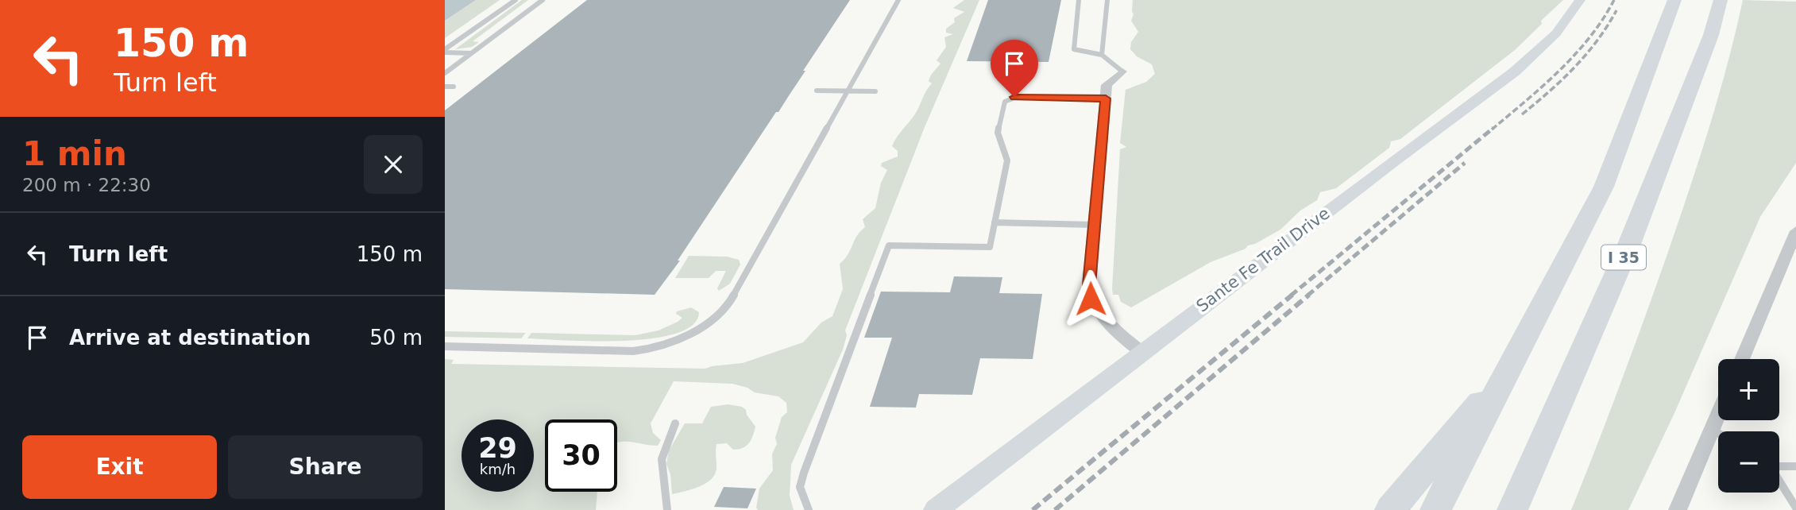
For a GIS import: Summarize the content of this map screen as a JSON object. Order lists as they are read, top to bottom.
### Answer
{
  "streets": {
    "highway": ["I 35"],
    "main road": ["Sante Fe Trail Drive"]
  },
  "page": {
    "turn": ["150 m", "Turn left"],
    "heading": ["1 min", "200 m · 22:30"],
    "list": [
      {
        "name": "Turn left",
        "value": "150 m"
      },
      {
        "name": "Arrive at destination",
        "value": "50 m"
      }
    ],
    "map_buttons": ["+", "−"],
    "speed": "29 km/h",
    "limit": "30",
    "buttons": ["Exit", "Share"]
  }
}
